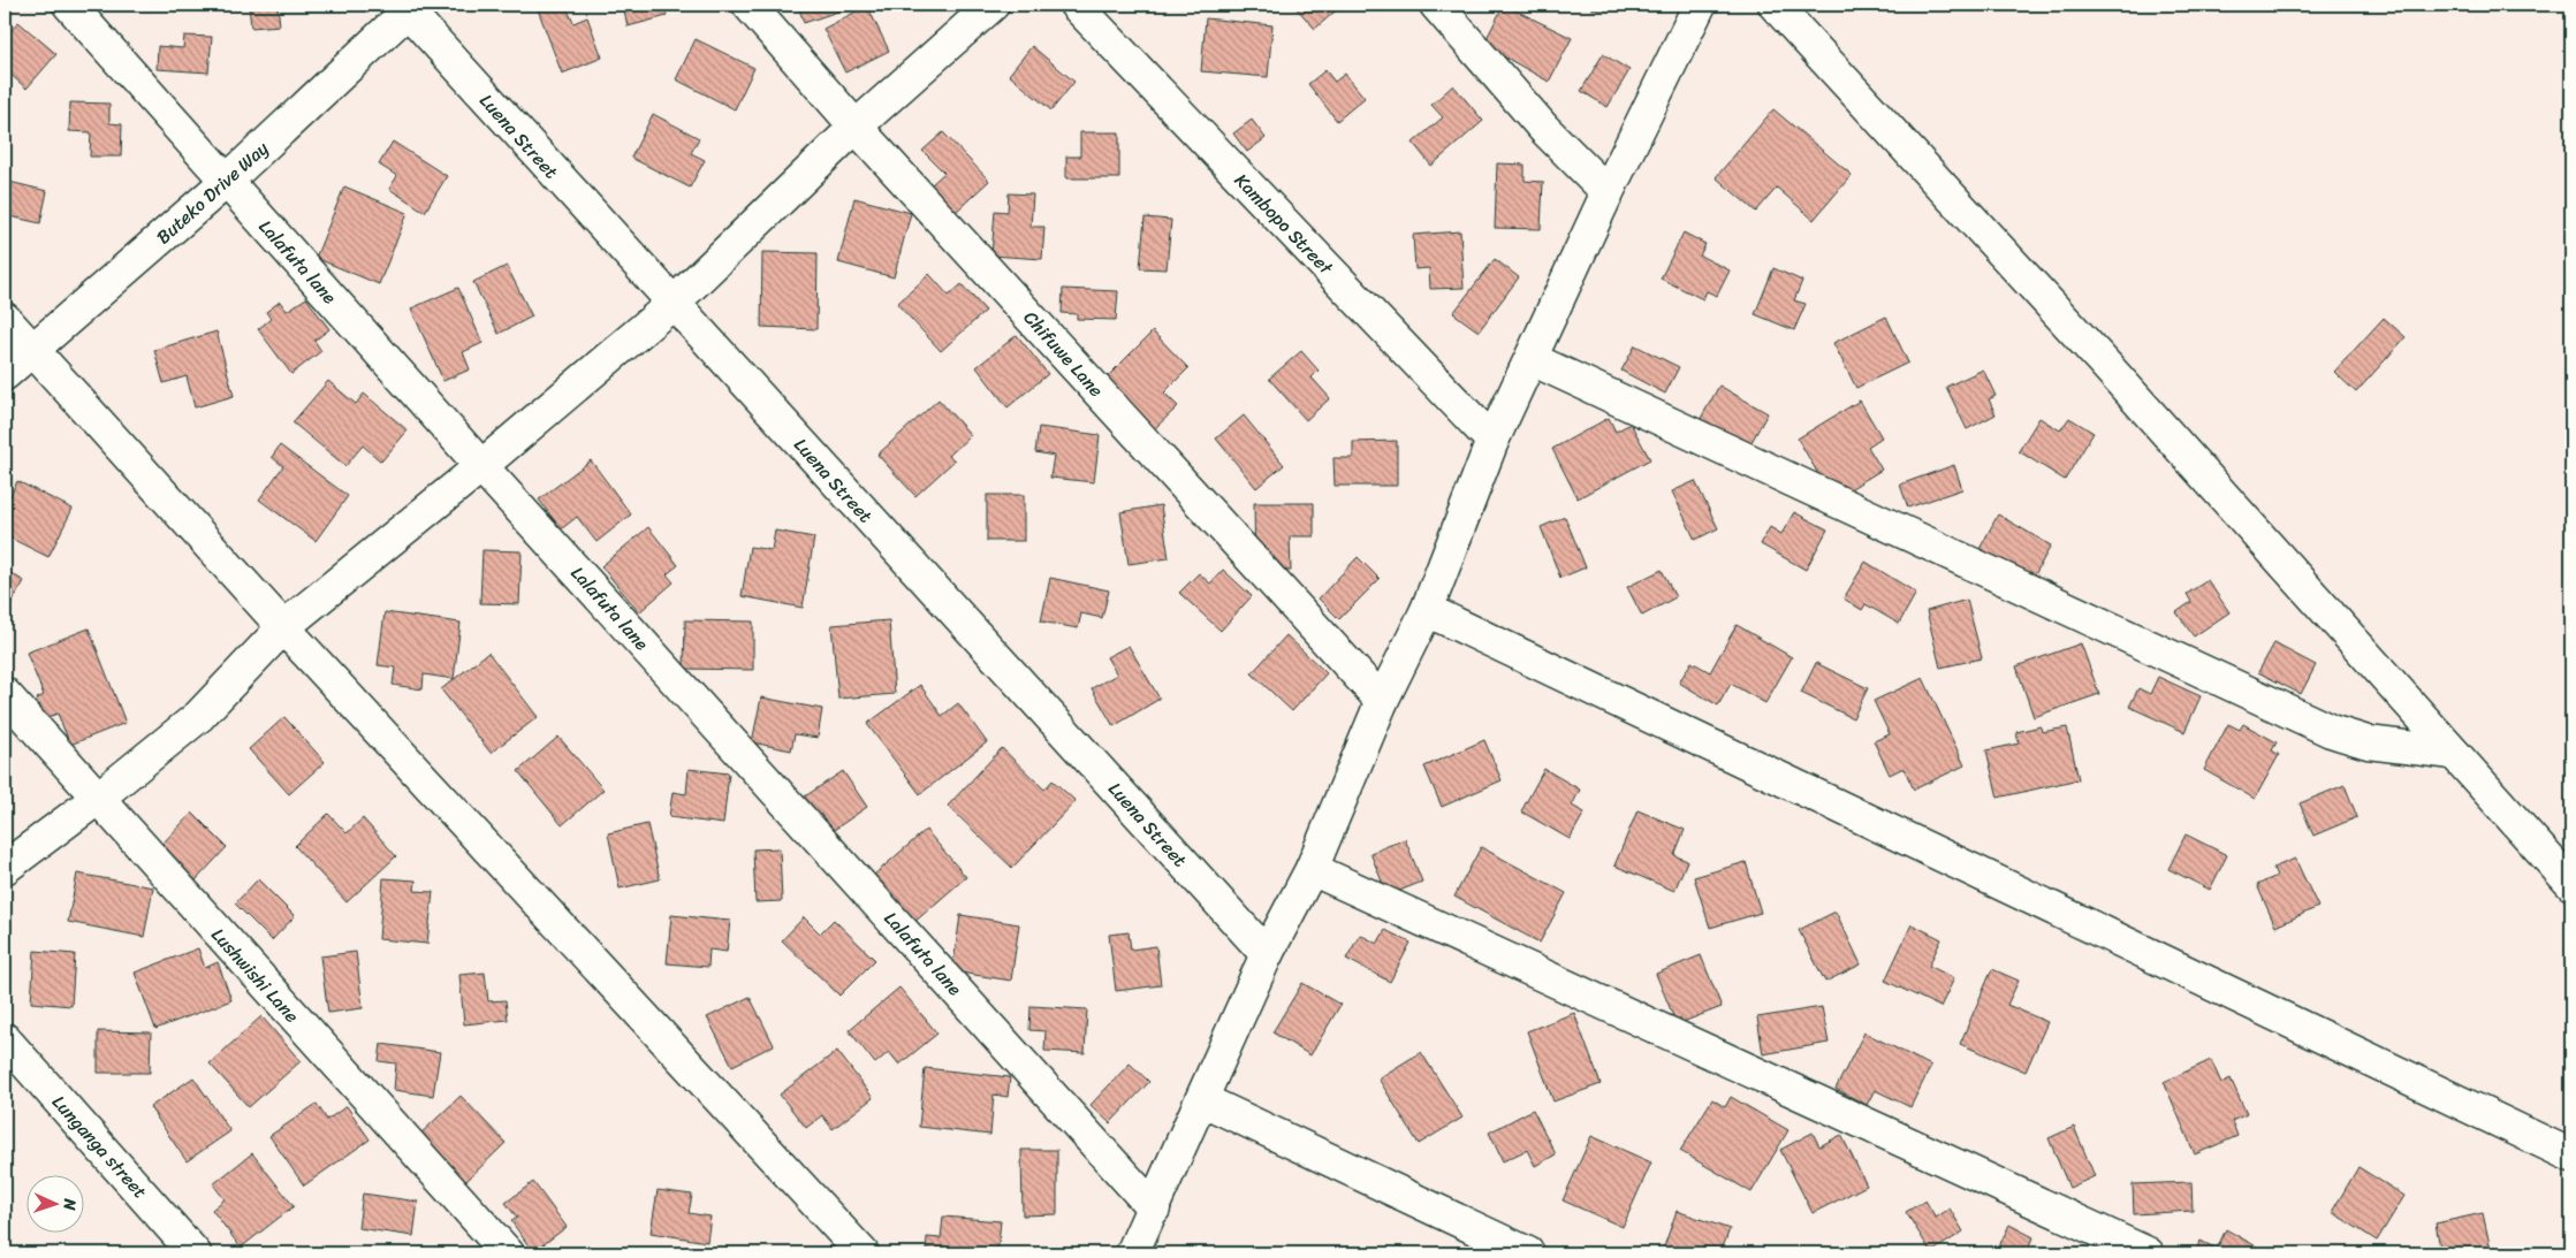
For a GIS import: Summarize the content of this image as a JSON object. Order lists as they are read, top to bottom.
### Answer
{
  "streets": {
    "street": [
      "Luena Street",
      "Buteko Drive Way",
      "Kambopo Street",
      "Lalafuta lane",
      "Chifuwe Lane",
      "Lushwishi Lane",
      "Lunganga street"
    ]
  },
  "crossings": [
    ["Luena Street", "Buteko Drive Way"],
    ["Buteko Drive Way", "Lalafuta lane"]
  ],
  "north": "right"
}
